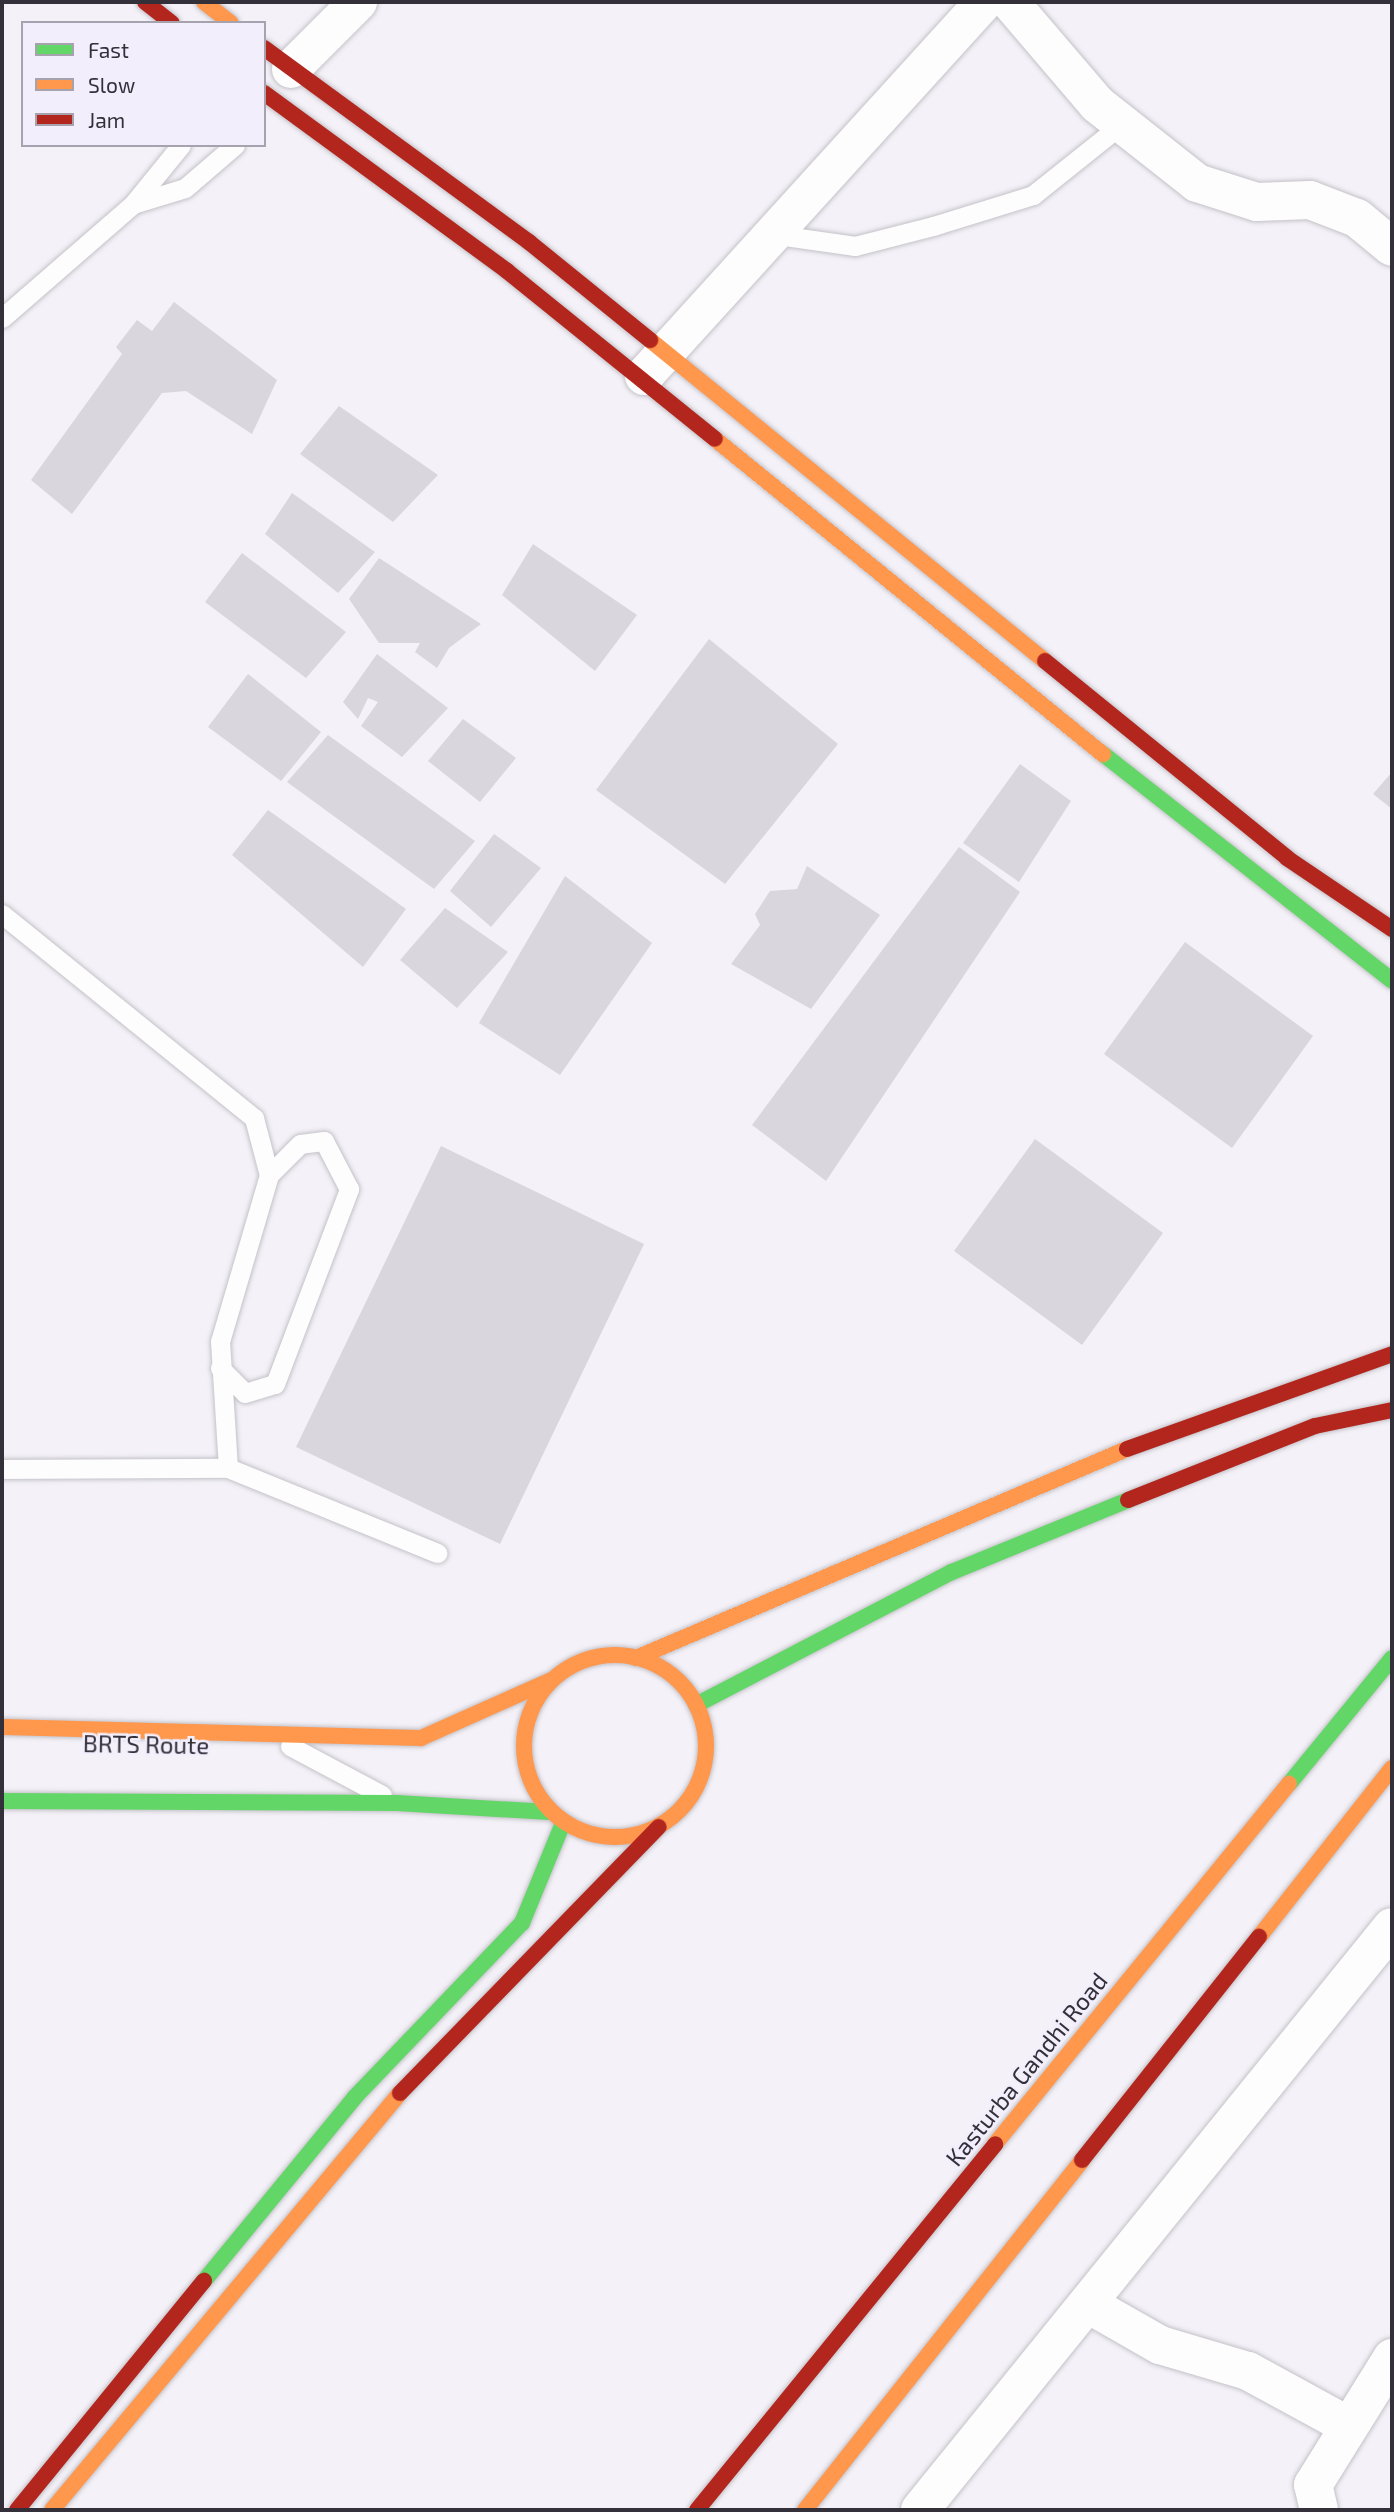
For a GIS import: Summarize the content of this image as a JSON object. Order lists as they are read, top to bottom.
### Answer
{
  "streets": {
    "main road": ["Kasturba Gandhi Road"],
    "lane": ["BRTS Route"]
  },
  "legend": ["Fast", "Slow", "Jam"]
}
